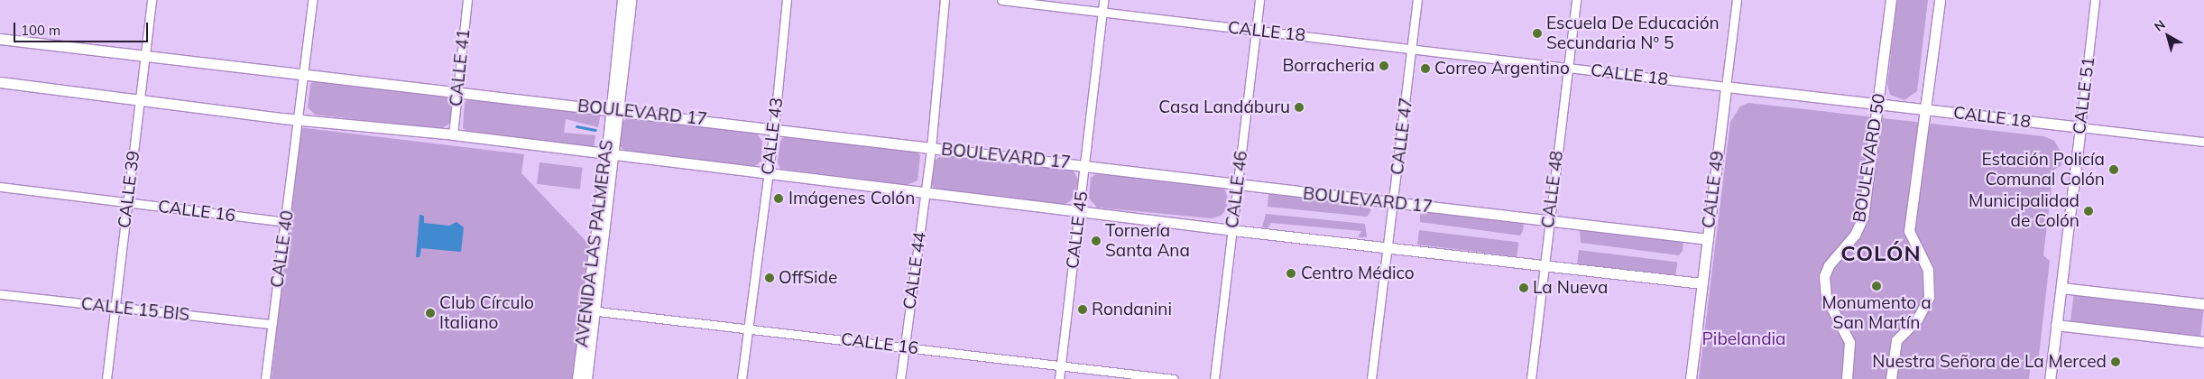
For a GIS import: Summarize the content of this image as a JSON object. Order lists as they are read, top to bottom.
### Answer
{
  "streets": {
    "main road": [
      "CALLE 18",
      "CALLE 51",
      "BOULEVARD 17",
      "BOULEVARD 50",
      "CALLE 49",
      "AVENIDA LAS PALMERAS"
    ],
    "street": [
      "CALLE 41",
      "CALLE 43",
      "CALLE 47",
      "CALLE 39",
      "CALLE 46",
      "CALLE 48",
      "CALLE 16",
      "CALLE 45",
      "CALLE 40",
      "CALLE 44",
      "CALLE 15 BIS"
    ]
  },
  "crossings": [
    ["CALLE 18", "CALLE 51"],
    ["CALLE 18", "CALLE 47"],
    ["CALLE 18", "BOULEVARD 50"],
    ["CALLE 18", "CALLE 46"],
    ["CALLE 18", "CALLE 48"],
    ["CALLE 18", "CALLE 49"],
    ["CALLE 18", "CALLE 45"],
    ["CALLE 41", "BOULEVARD 17"],
    ["BOULEVARD 17", "CALLE 43"],
    ["BOULEVARD 17", "CALLE 47"],
    ["BOULEVARD 17", "CALLE 39"],
    ["BOULEVARD 17", "CALLE 46"],
    ["BOULEVARD 17", "CALLE 48"],
    ["BOULEVARD 17", "CALLE 49"],
    ["BOULEVARD 17", "CALLE 45"],
    ["BOULEVARD 17", "AVENIDA LAS PALMERAS"],
    ["BOULEVARD 17", "CALLE 40"],
    ["BOULEVARD 17", "CALLE 44"],
    ["CALLE 43", "CALLE 16"],
    ["CALLE 39", "CALLE 16"],
    ["CALLE 39", "CALLE 15 BIS"],
    ["CALLE 16", "CALLE 45"],
    ["CALLE 16", "AVENIDA LAS PALMERAS"],
    ["CALLE 16", "CALLE 40"],
    ["CALLE 16", "CALLE 44"],
    ["CALLE 40", "CALLE 15 BIS"]
  ],
  "districts": ["COLÓN"],
  "parks": ["Pibelandia"],
  "places": [
    "Escuela De Educación Secundaria Nº 5",
    "Borracheria",
    "Correo Argentino",
    "Casa Landáburu",
    "Estación Policía Comunal Colón",
    "Imágenes Colón",
    "Municipalidad de Colón",
    "Tornería Santa Ana",
    "Centro Médico",
    "OffSide",
    "Monumento a San Martín",
    "La Nueva",
    "Rondanini",
    "Club Círculo Italiano",
    "Nuestra Señora de La Merced"
  ],
  "scale_bar": "100 m",
  "north": "top left"
}
